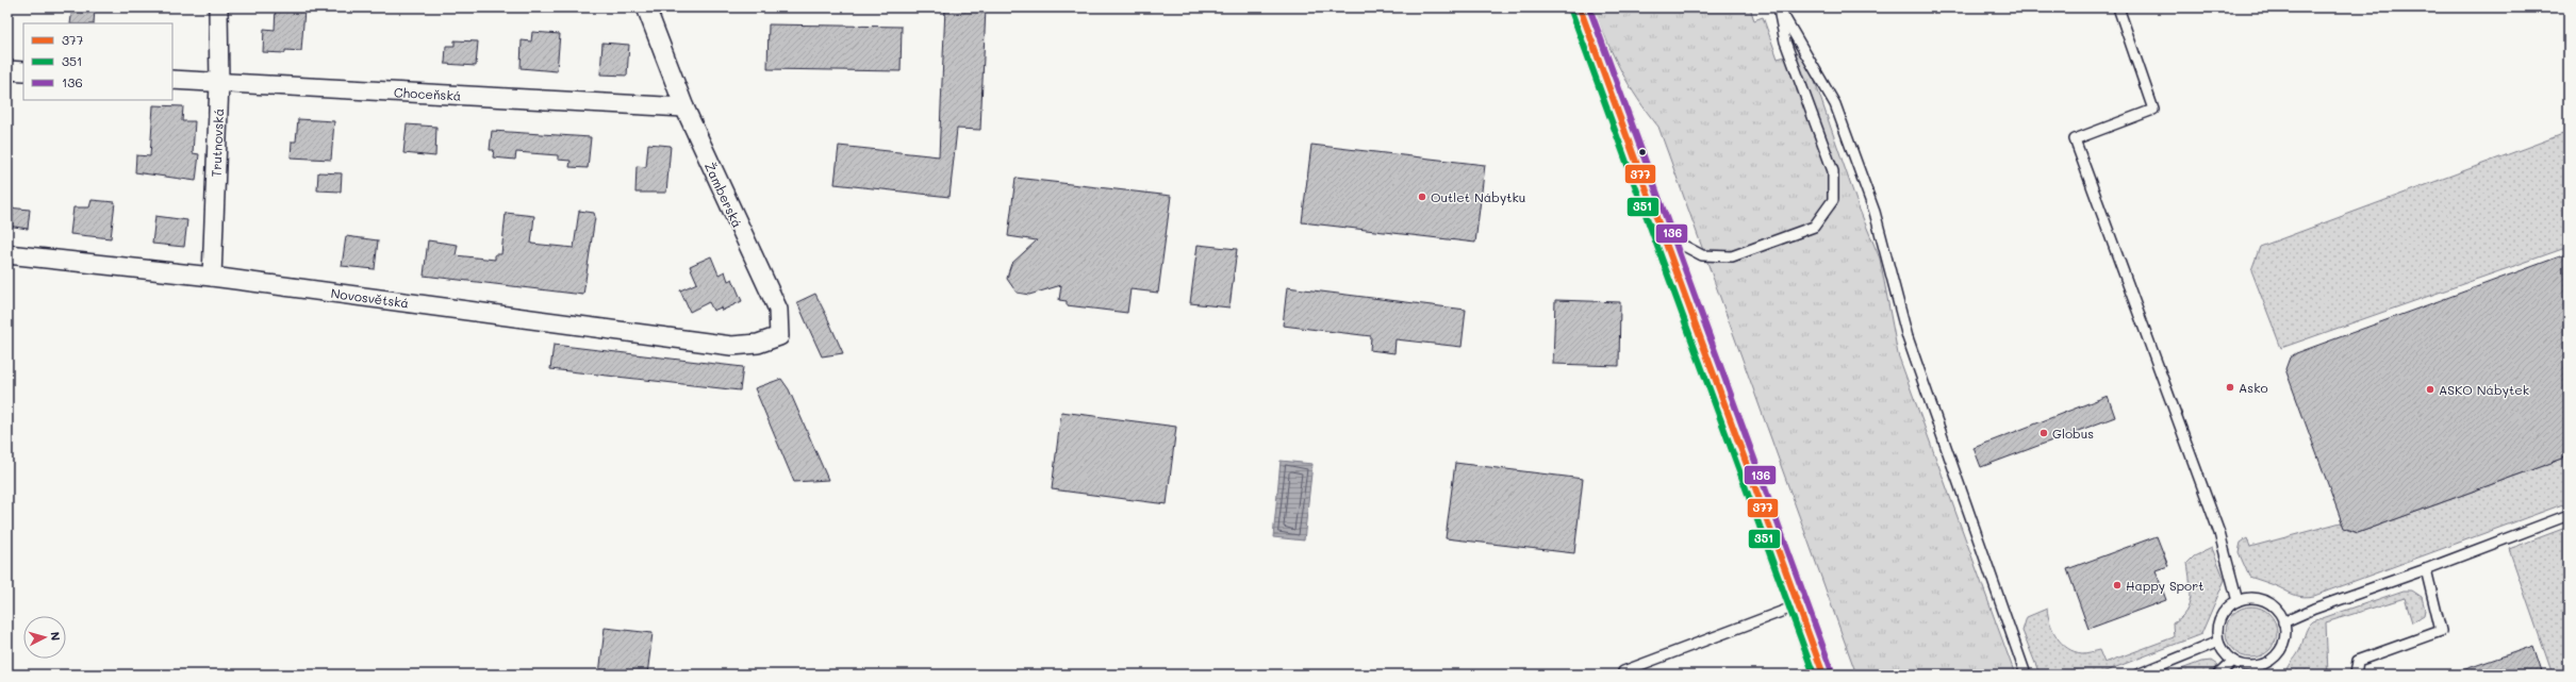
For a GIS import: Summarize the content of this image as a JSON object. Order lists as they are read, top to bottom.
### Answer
{
  "streets": {
    "street": [
      "Choceňská",
      "Trutnovská",
      "Žamberská",
      "Novosvětská"
    ]
  },
  "crossings": [
    ["Choceňská", "Trutnovská"],
    ["Choceňská", "Žamberská"],
    ["Trutnovská", "Novosvětská"],
    ["Žamberská", "Novosvětská"]
  ],
  "places": [
    "Outlet Nábytku",
    "Asko",
    "ASKO Nábytek",
    "Globus",
    "Happy Sport"
  ],
  "lines": ["transit line 377", "transit line 136", "transit line 351"],
  "legend": ["377", "351", "136"],
  "north": "right"
}
